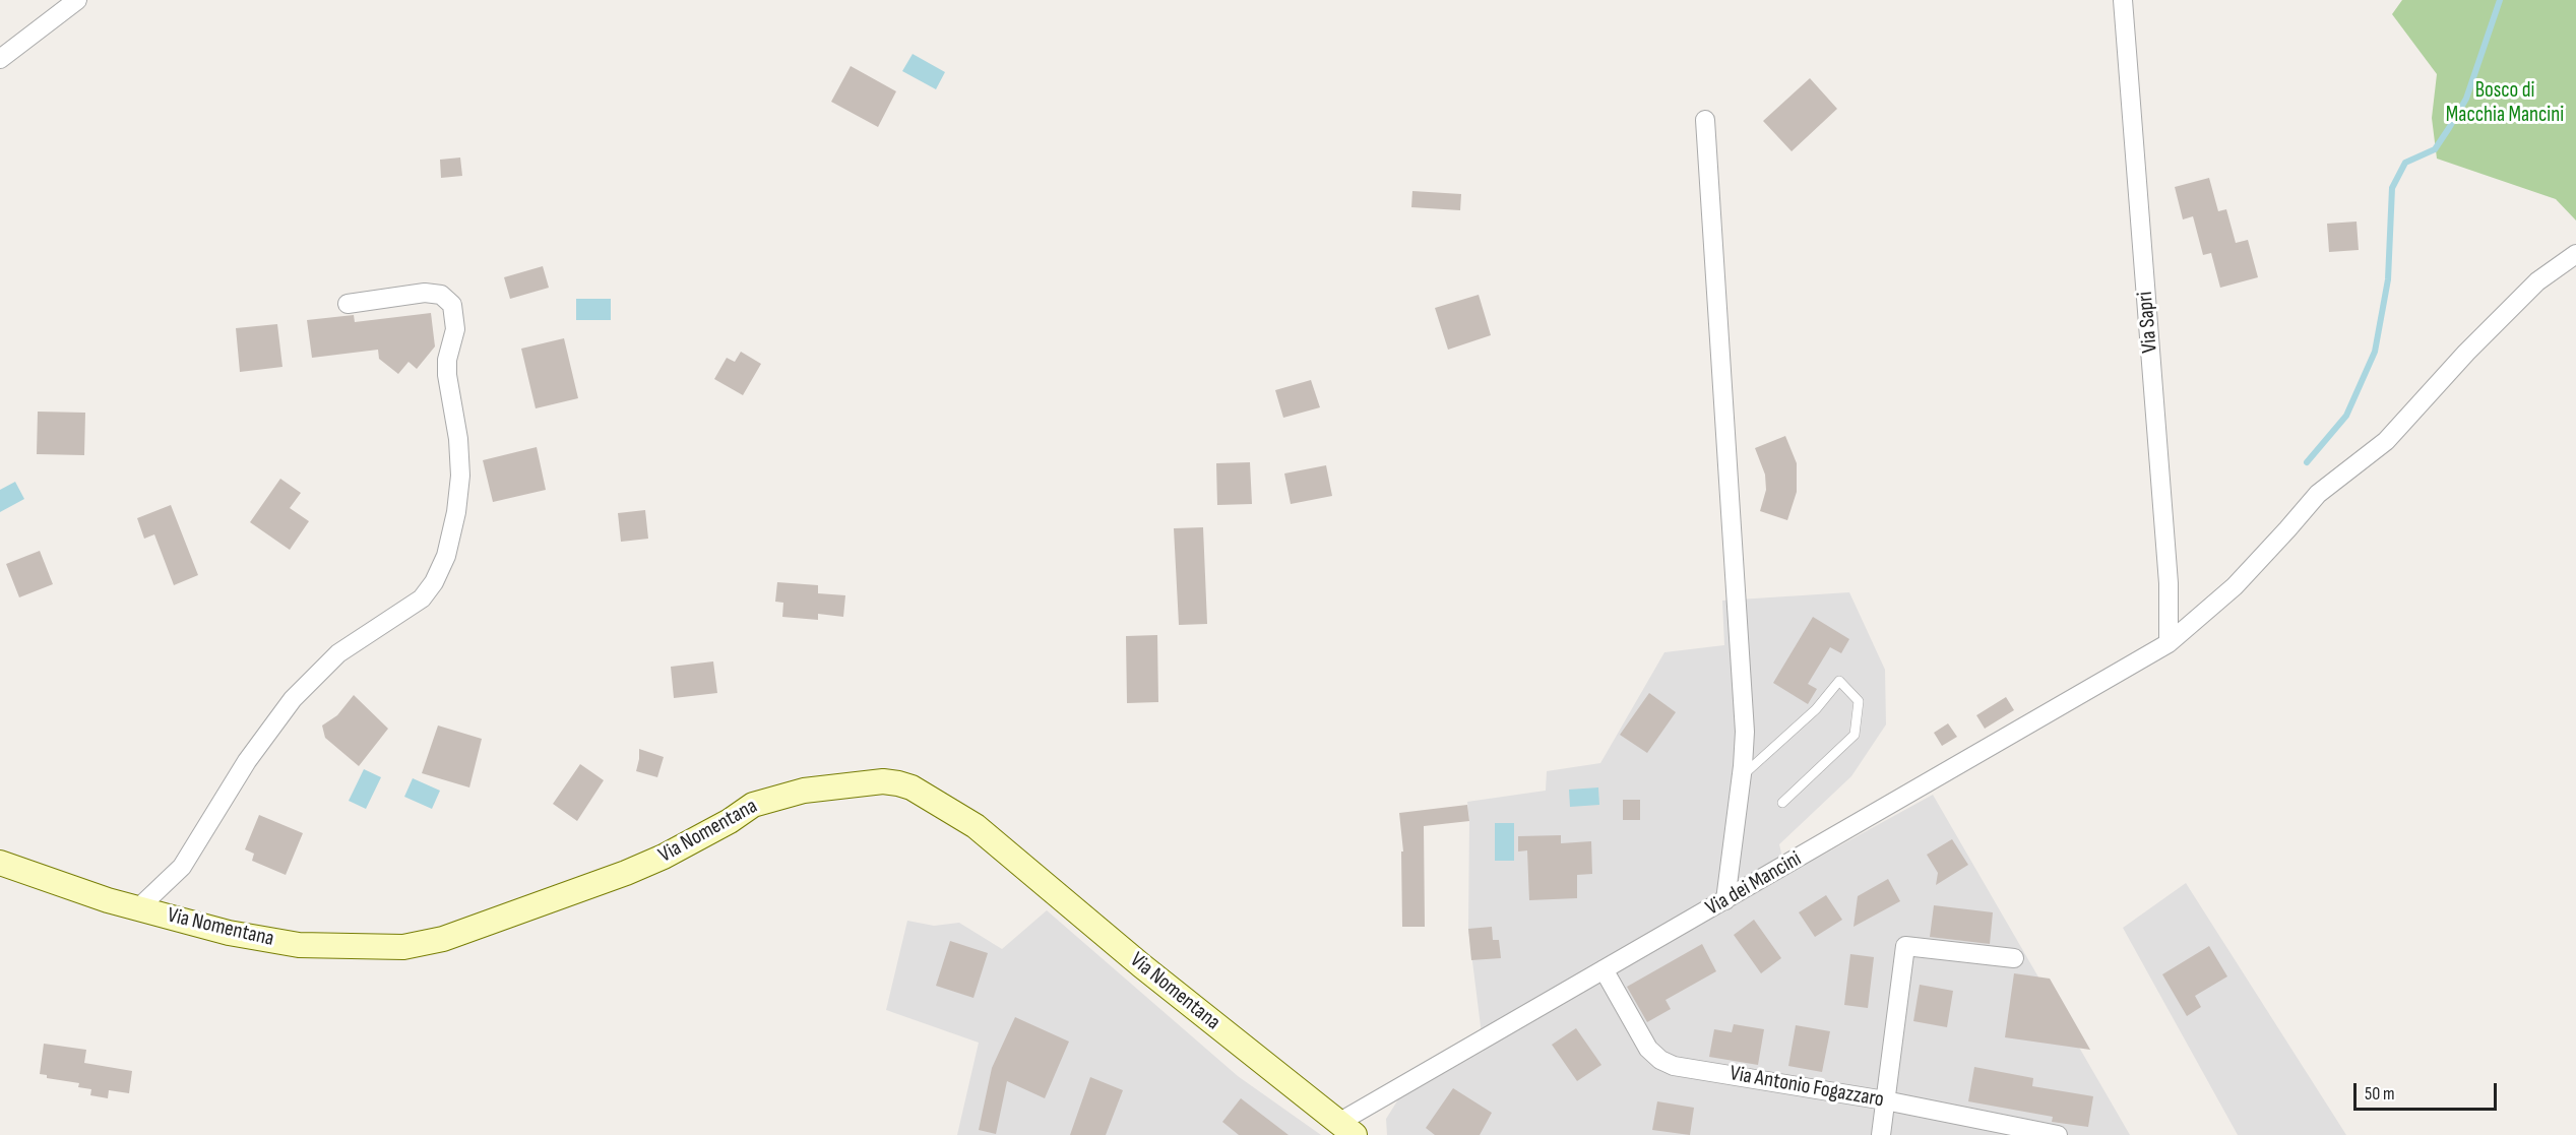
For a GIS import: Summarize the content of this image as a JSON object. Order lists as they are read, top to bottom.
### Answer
{
  "streets": {
    "main road": ["Via Nomentana"],
    "street": ["Via Sapri", "Via dei Mancini", "Via Antonio Fogazzaro"]
  },
  "crossings": [
    ["Via Sapri", "Via dei Mancini"],
    ["Via Nomentana", "Via dei Mancini"],
    ["Via dei Mancini", "Via Antonio Fogazzaro"]
  ],
  "parks": ["Bosco di Macchia Mancini"],
  "scale_bar": "50 m"
}
